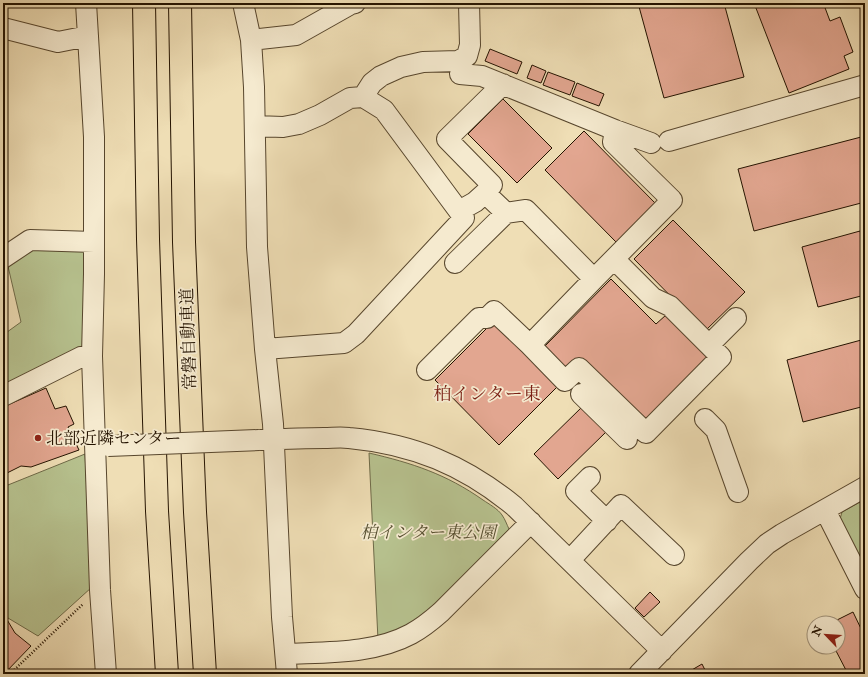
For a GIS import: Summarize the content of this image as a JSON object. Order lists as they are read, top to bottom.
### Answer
{
  "streets": {
    "highway": ["常磐自動車道"]
  },
  "districts": ["柏インター東"],
  "parks": ["柏インター東公園"],
  "places": ["北部近隣センター"],
  "north": "top left"
}
